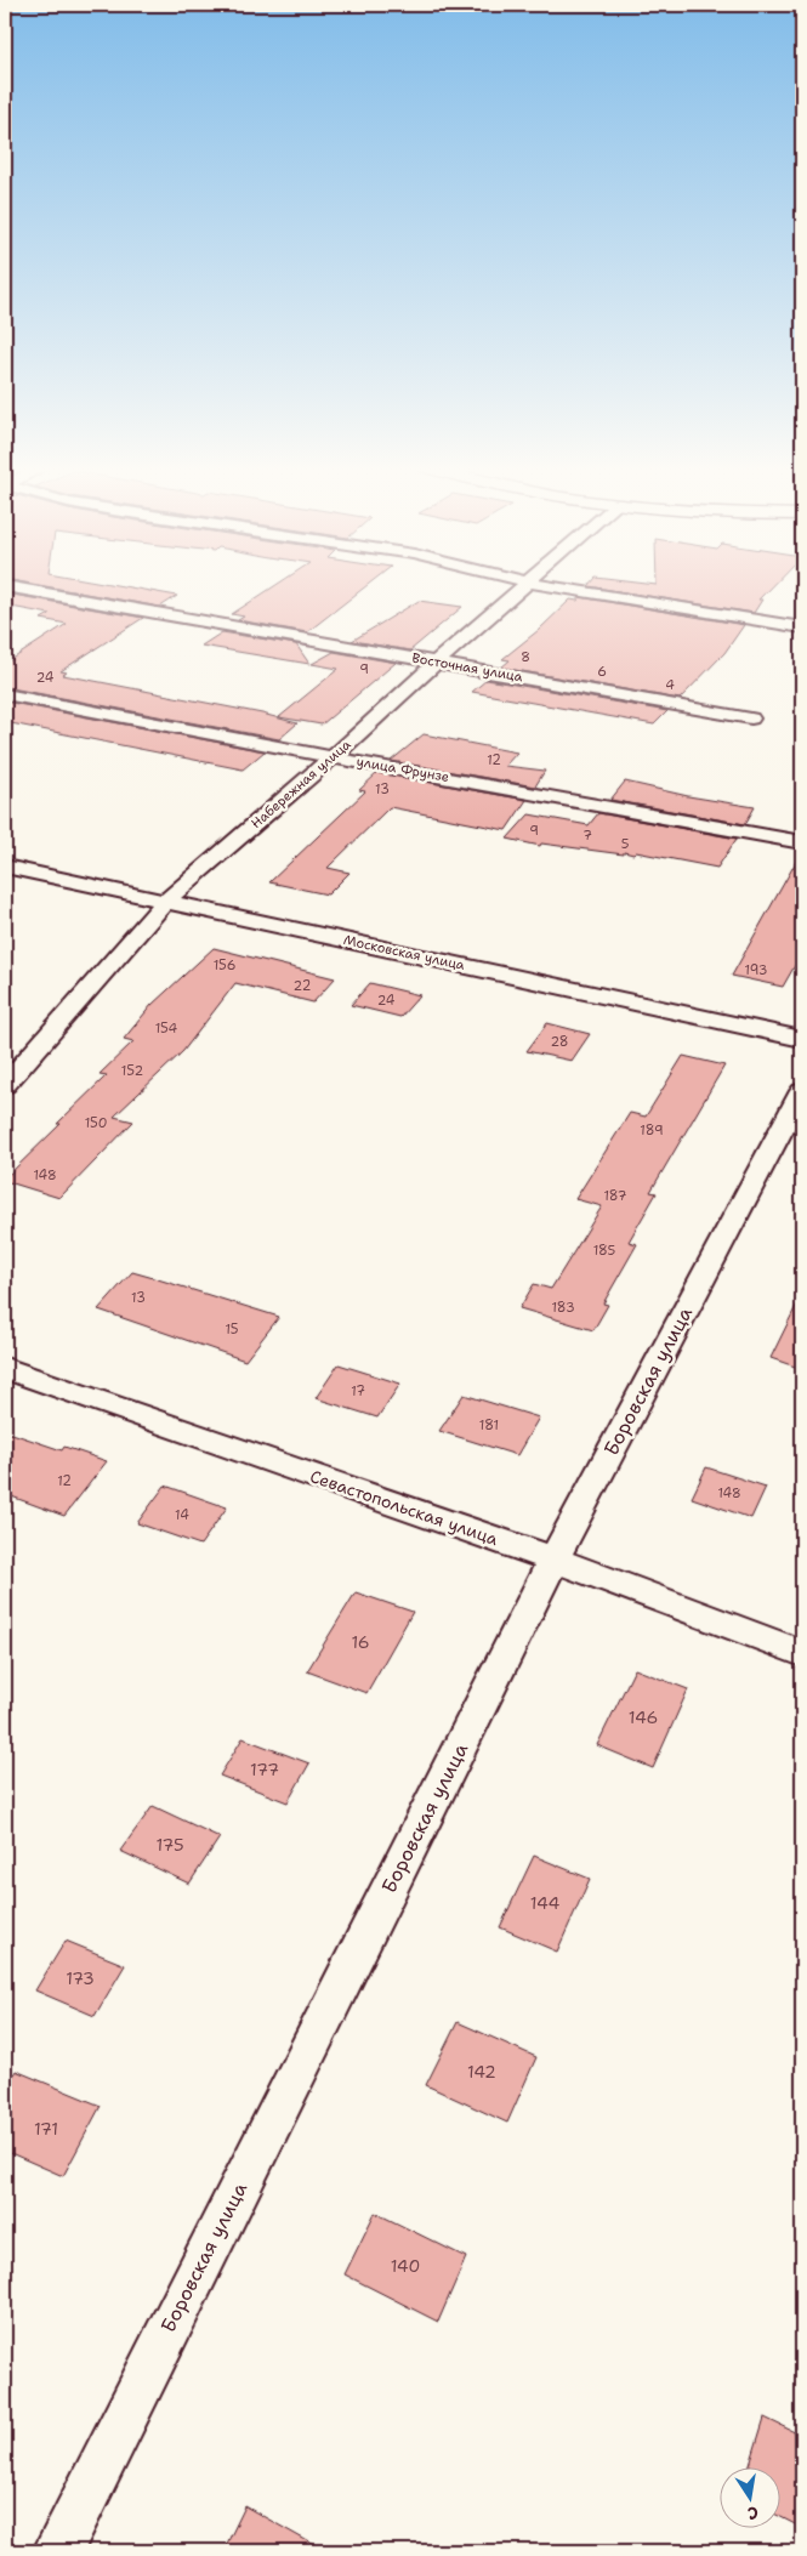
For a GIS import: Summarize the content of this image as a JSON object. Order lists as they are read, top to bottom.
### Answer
{
  "streets": {
    "street": [
      "Восточная улица",
      "улица Фрунзе",
      "Набережная улица",
      "Московская улица",
      "Боровская улица",
      "Севастопольская улица"
    ]
  },
  "crossings": [
    ["Восточная улица", "Набережная улица"],
    ["улица Фрунзе", "Набережная улица"],
    ["Набережная улица", "Московская улица"],
    ["Боровская улица", "Севастопольская улица"]
  ],
  "house_numbers": [
    "8",
    "9",
    "6",
    "24",
    "4",
    "12",
    "13",
    "9",
    "7",
    "5",
    "156",
    "193",
    "22",
    "24",
    "154",
    "28",
    "152",
    "150",
    "189",
    "148",
    "187",
    "185",
    "13",
    "183",
    "15",
    "17",
    "181",
    "12",
    "148",
    "14",
    "16",
    "146",
    "177",
    "175",
    "144",
    "173",
    "142",
    "171",
    "140"
  ],
  "north": "bottom"
}
